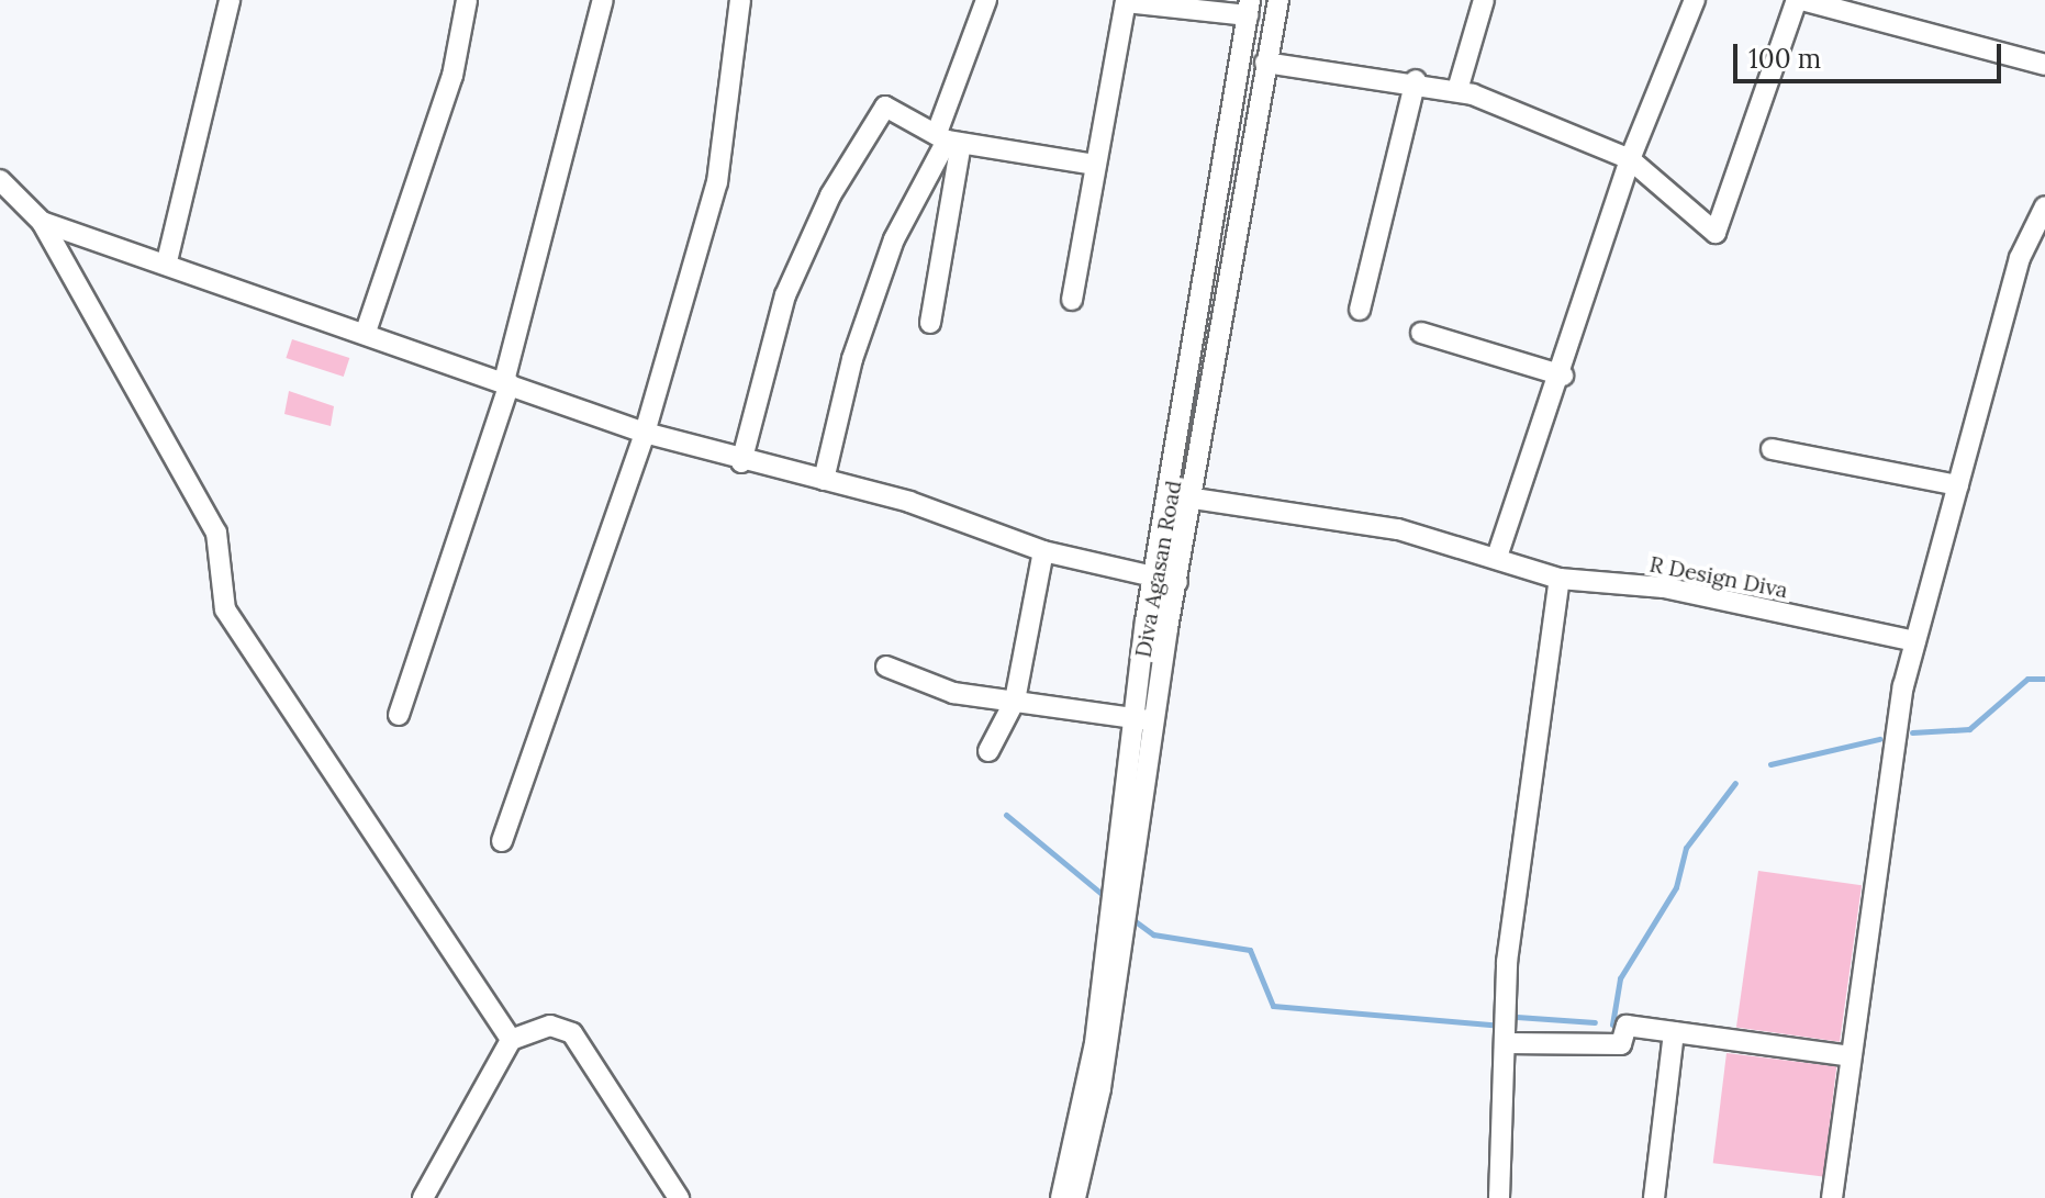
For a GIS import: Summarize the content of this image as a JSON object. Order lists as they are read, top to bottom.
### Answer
{
  "streets": {
    "street": ["Diva Agasan Road", "R Design Diva"]
  },
  "crossings": [
    ["Diva Agasan Road", "R Design Diva"]
  ],
  "scale_bar": "100 m"
}
